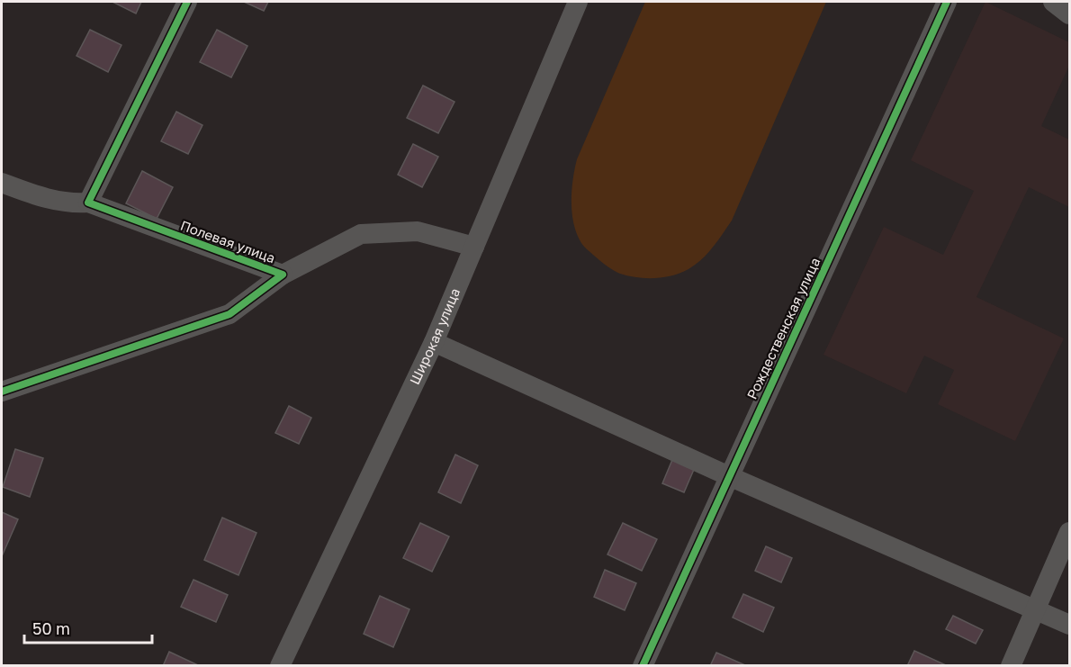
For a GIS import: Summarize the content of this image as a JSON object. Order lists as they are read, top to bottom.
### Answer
{
  "streets": {
    "street": ["Полевая улица", "Рождественская улица", "Широкая улица"]
  },
  "scale_bar": "50 m"
}
